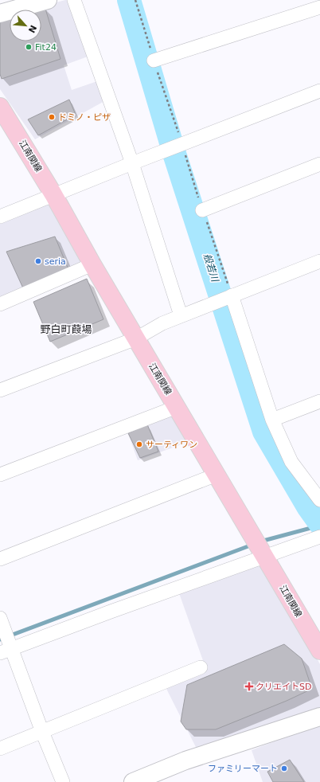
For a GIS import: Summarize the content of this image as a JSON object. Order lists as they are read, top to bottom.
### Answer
{
  "streets": {
    "main road": ["江南関線"]
  },
  "districts": ["野白町葭場"],
  "water": ["般若川"],
  "places": {
    "other": [
      "Fit24",
      "ドミノ・ピザ",
      "seria",
      "サーティワン",
      "ファミリーマート"
    ],
    "health": ["クリエイトSD"]
  },
  "north": "bottom right"
}
